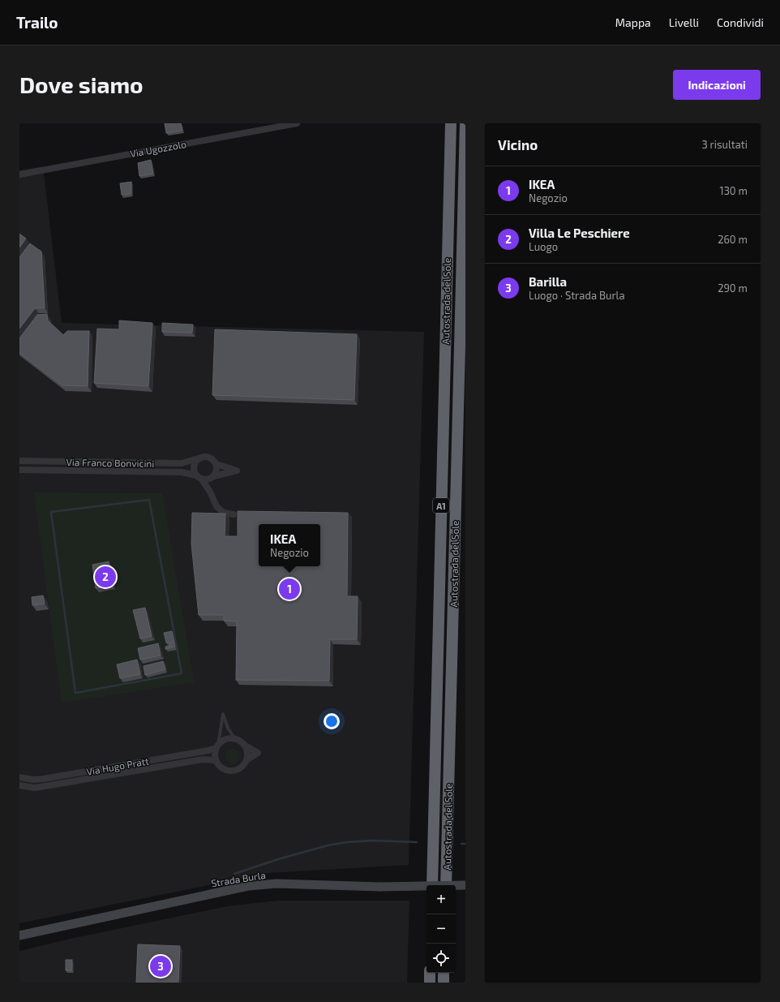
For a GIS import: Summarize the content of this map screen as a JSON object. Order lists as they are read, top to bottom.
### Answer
{
  "streets": {
    "highway": ["Autostrada del Sole", "A1"],
    "main road": ["Strada Burla"],
    "street": ["Via Ugozzolo", "Via Franco Bonvicini", "Via Hugo Pratt"]
  },
  "page": {
    "header": "Trailo",
    "nav": ["Mappa", "Livelli", "Condividi"],
    "buttons": "Indicazioni",
    "title": "Dove siamo",
    "heading": ["Vicino", "3 risultati"],
    "list": [
      {
        "mark": "1",
        "name": "IKEA",
        "note": "Negozio",
        "value": "130 m"
      },
      {
        "mark": "2",
        "name": "Villa Le Peschiere",
        "note": "Luogo",
        "value": "260 m"
      },
      {
        "mark": "3",
        "name": "Barilla",
        "note": "Luogo · Strada Burla",
        "value": "290 m"
      }
    ],
    "popup": ["IKEA", "Negozio"],
    "pins": ["2", "1", "3"],
    "map_buttons": ["+", "−"]
  }
}
